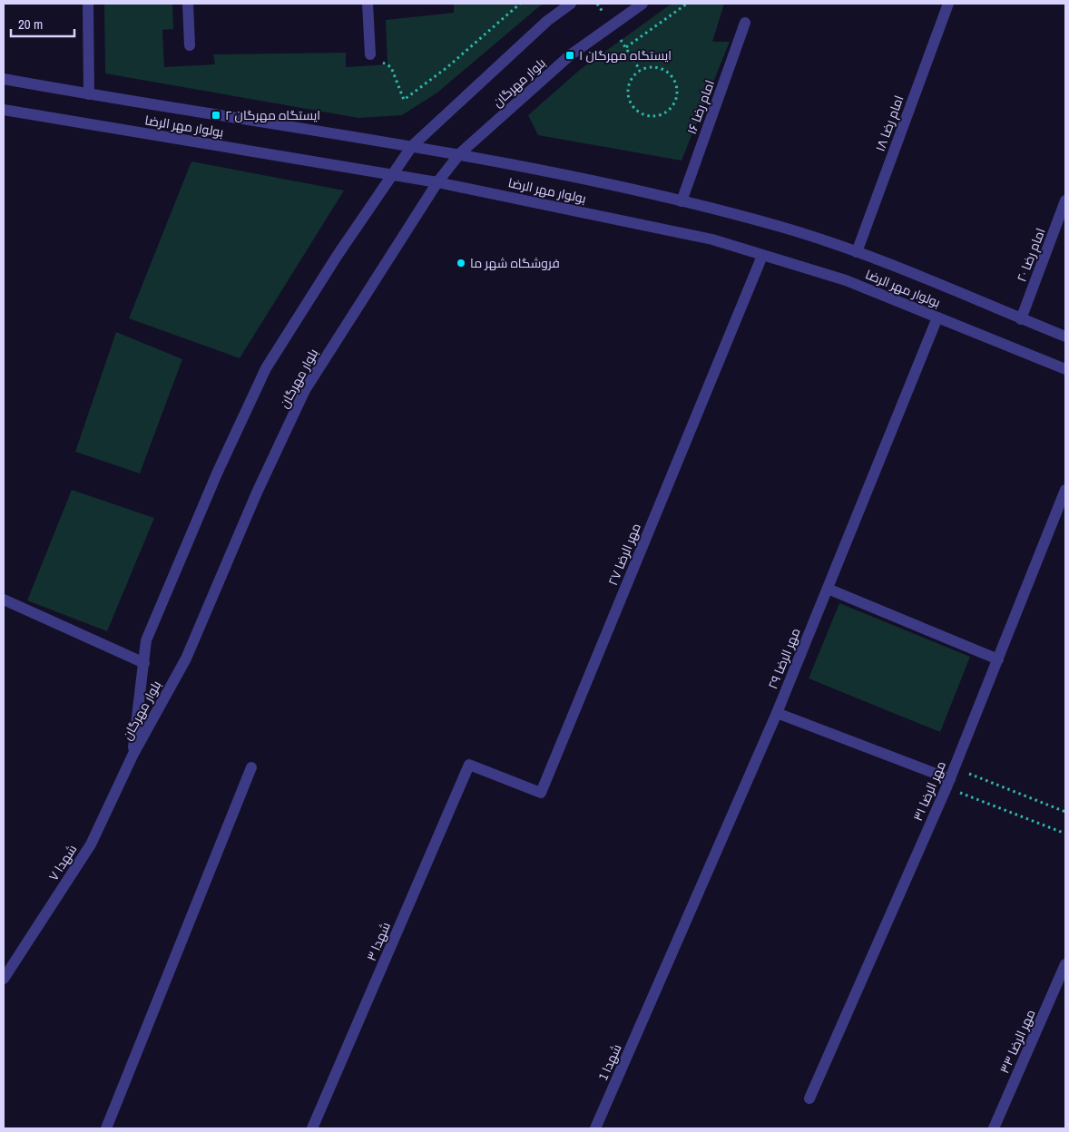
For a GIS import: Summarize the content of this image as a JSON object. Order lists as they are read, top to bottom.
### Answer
{
  "streets": {
    "street": [
      "بلوار مهرگان",
      "امام رضا ۱۶",
      "امام رضا ۱۸",
      "بولوار مهر الرضا",
      "امام رضا ۲۰",
      "مهر الرضا ۲۷",
      "مهر الرضا ۲۹",
      "مهر الرضا ۳۱",
      "شهدا ۷",
      "شهدا ۳",
      "مهر الرضا ۳۳",
      "شهدا 1"
    ]
  },
  "crossings": [
    ["بلوار مهرگان", "بولوار مهر الرضا"],
    ["بلوار مهرگان", "شهدا ۷"],
    ["امام رضا ۱۶", "بولوار مهر الرضا"],
    ["امام رضا ۱۸", "بولوار مهر الرضا"],
    ["بولوار مهر الرضا", "امام رضا ۲۰"],
    ["بولوار مهر الرضا", "مهر الرضا ۲۷"],
    ["بولوار مهر الرضا", "مهر الرضا ۲۹"],
    ["مهر الرضا ۲۷", "شهدا ۳"],
    ["مهر الرضا ۲۹", "شهدا 1"]
  ],
  "places": {
    "transit": ["ایستگاه مهرگان ۱", "ایستگاه مهرگان ۲"],
    "other": ["فروشگاه شهر ما"]
  },
  "scale_bar": "20 m"
}
